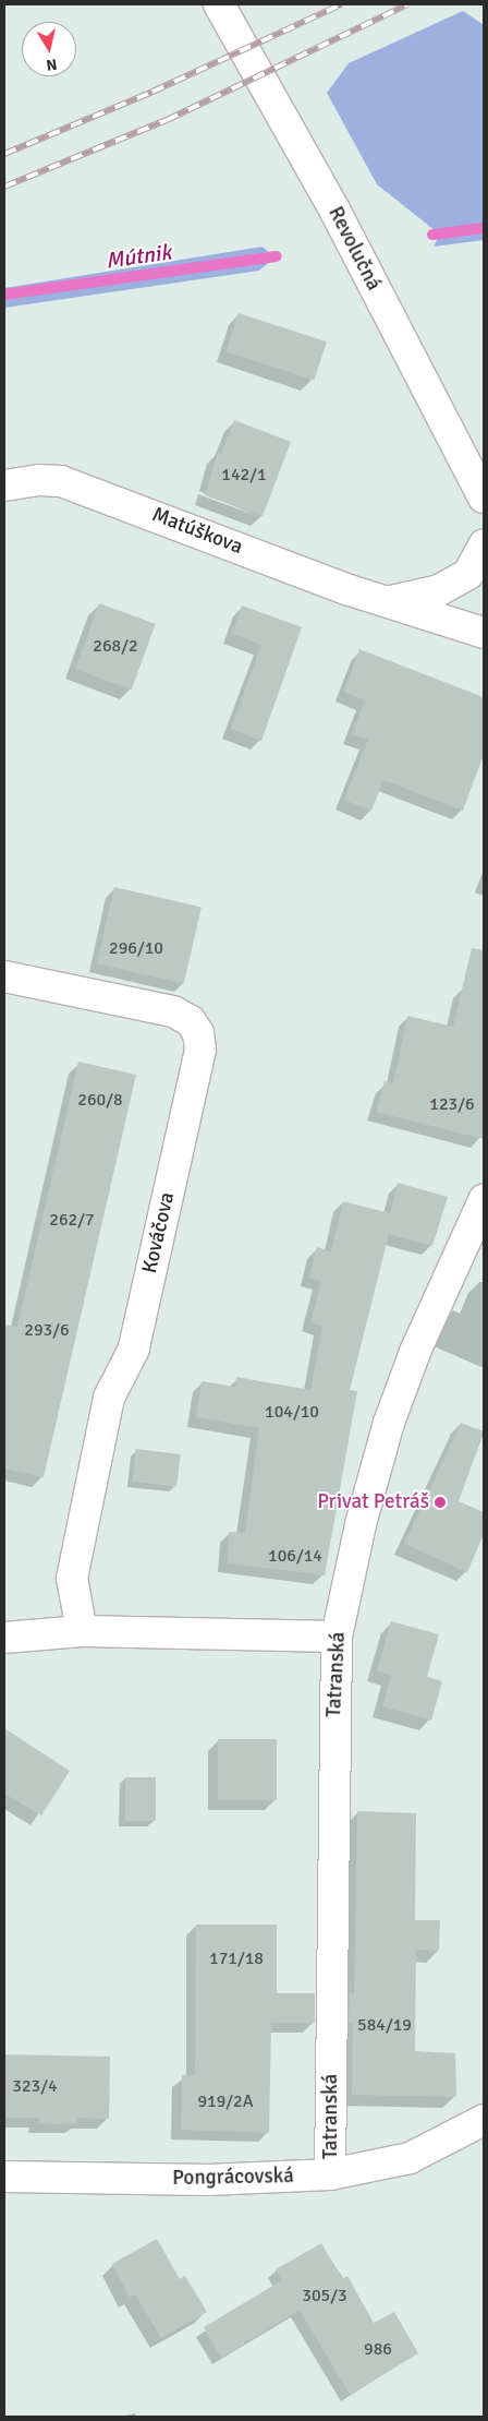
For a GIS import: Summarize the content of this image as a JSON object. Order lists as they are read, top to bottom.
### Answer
{
  "streets": {
    "street": [
      "Revolučná",
      "Matúškova",
      "Kováčova",
      "Tatranská",
      "Pongrácovská"
    ]
  },
  "crossings": [
    ["Tatranská", "Pongrácovská"]
  ],
  "water": ["Mútnik"],
  "places": ["Privat Petráš"],
  "house_numbers": [
    "142/1",
    "268/2",
    "296/10",
    "260/8",
    "123/6",
    "262/7",
    "293/6",
    "104/10",
    "106/14",
    "171/18",
    "584/19",
    "323/4",
    "919/2A",
    "305/3",
    "986"
  ],
  "north": "bottom"
}
